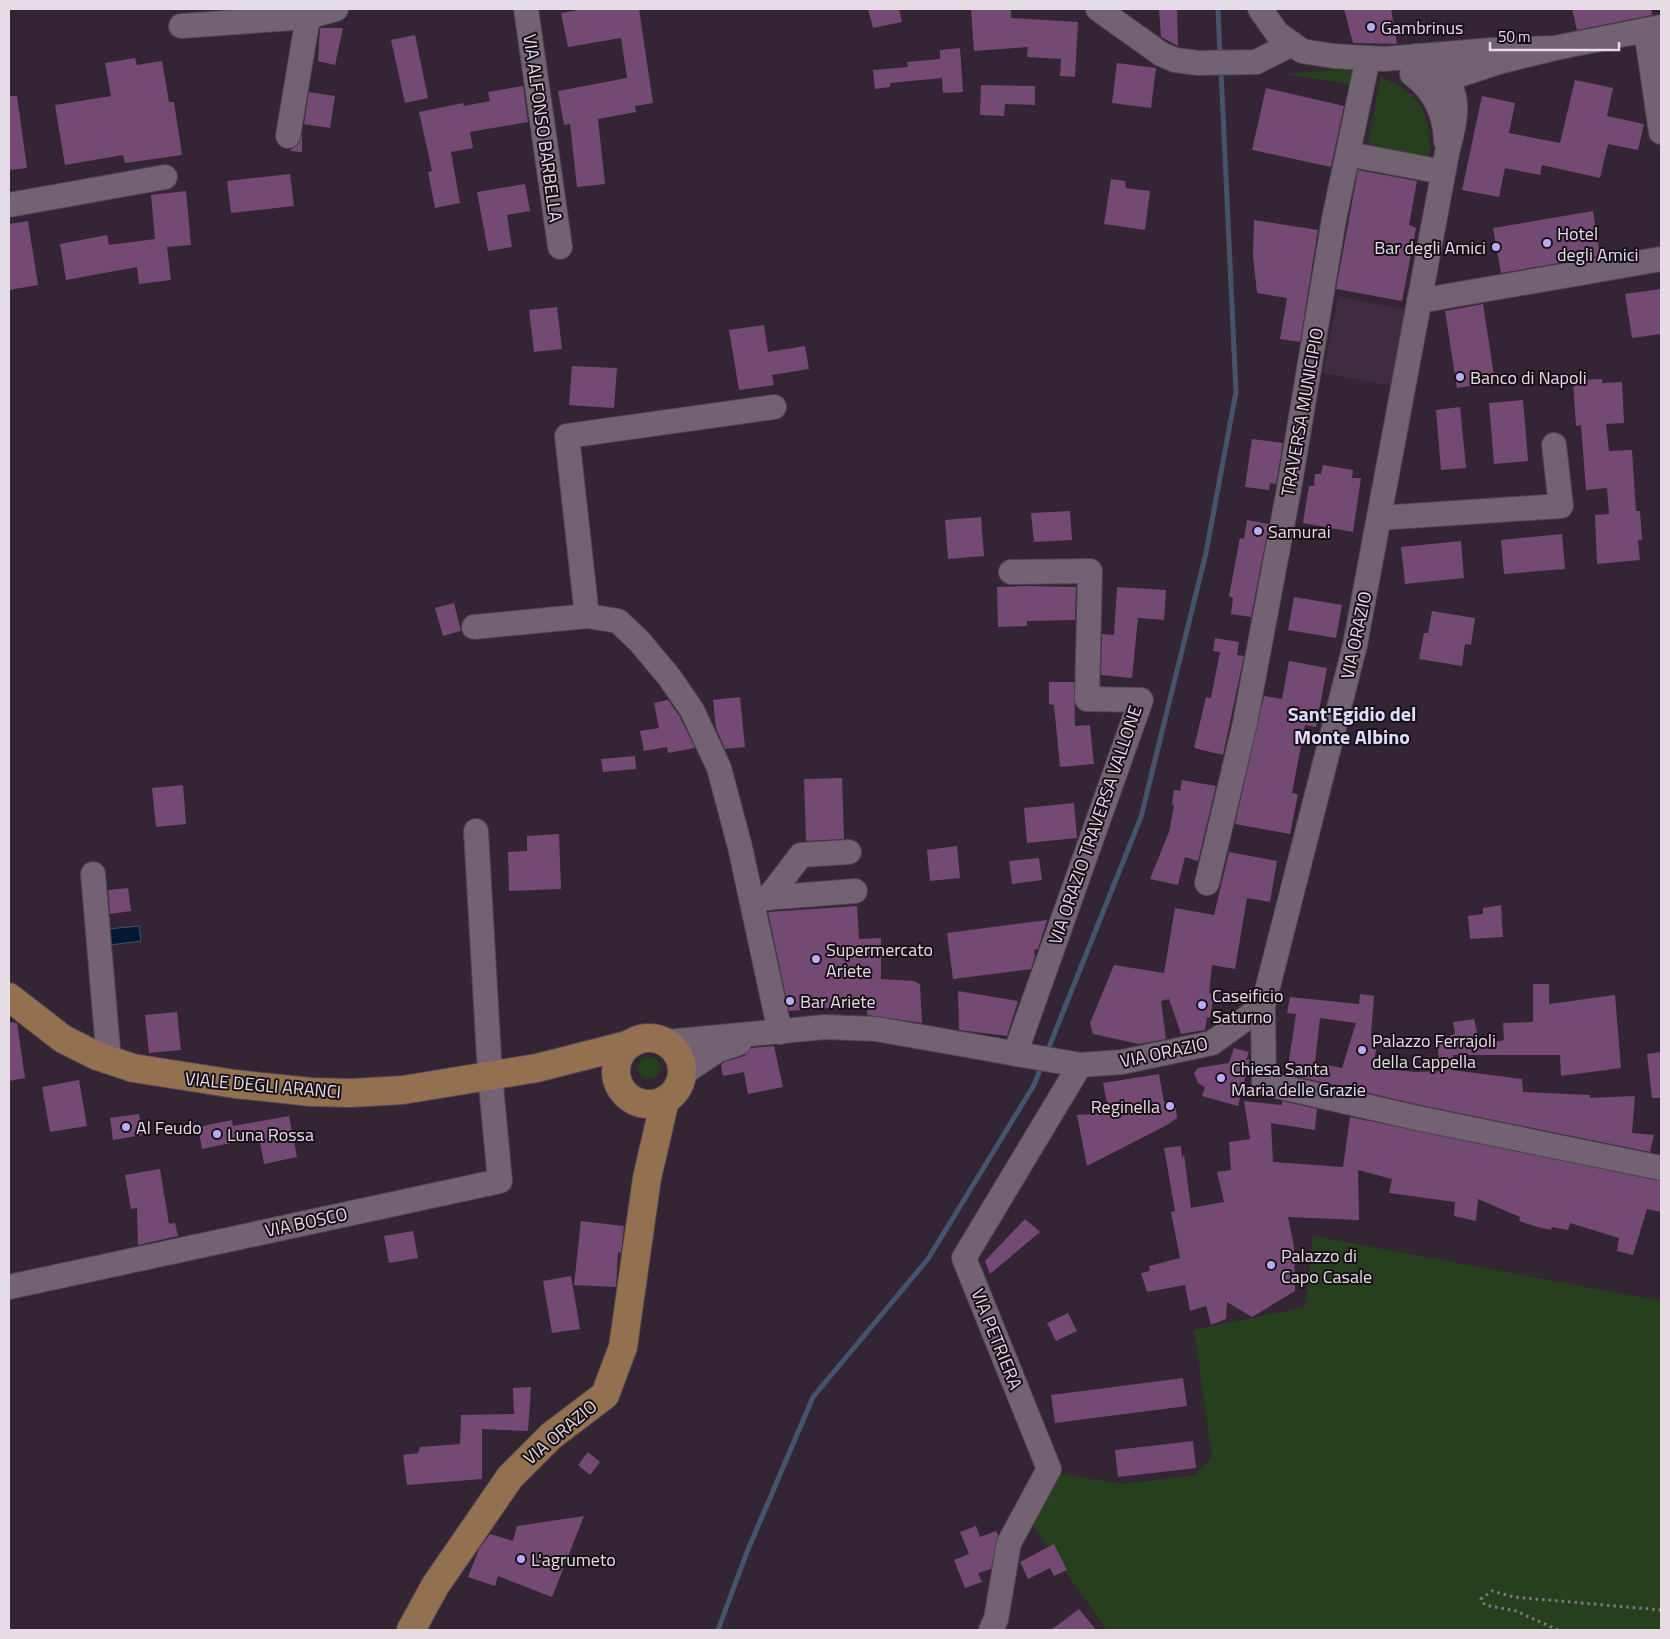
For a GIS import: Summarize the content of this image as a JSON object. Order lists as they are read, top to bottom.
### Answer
{
  "streets": {
    "main road": ["VIA ORAZIO", "VIALE DEGLI ARANCI"],
    "street": [
      "VIA ALFONSO BARBELLA",
      "TRAVERSA MUNICIPIO",
      "VIA ORAZIO TRAVERSA VALLONE",
      "VIA BOSCO",
      "VIA PETRIERA"
    ]
  },
  "crossings": [
    ["VIA ORAZIO", "VIA ORAZIO TRAVERSA VALLONE"],
    ["VIA ORAZIO", "VIA PETRIERA"],
    ["VIALE DEGLI ARANCI", "VIA BOSCO"]
  ],
  "districts": ["Sant'Egidio del Monte Albino"],
  "places": [
    "Gambrinus",
    "Hotel degli Amici",
    "Bar degli Amici",
    "Banco di Napoli",
    "Samurai",
    "Supermercato Ariete",
    "Bar Ariete",
    "Caseificio Saturno",
    "Palazzo Ferrajoli della Cappella",
    "Chiesa Santa Maria delle Grazie",
    "Reginella",
    "Al Feudo",
    "Luna Rossa",
    "Palazzo di Capo Casale",
    "L'agrumeto"
  ],
  "scale_bar": "50 m"
}
